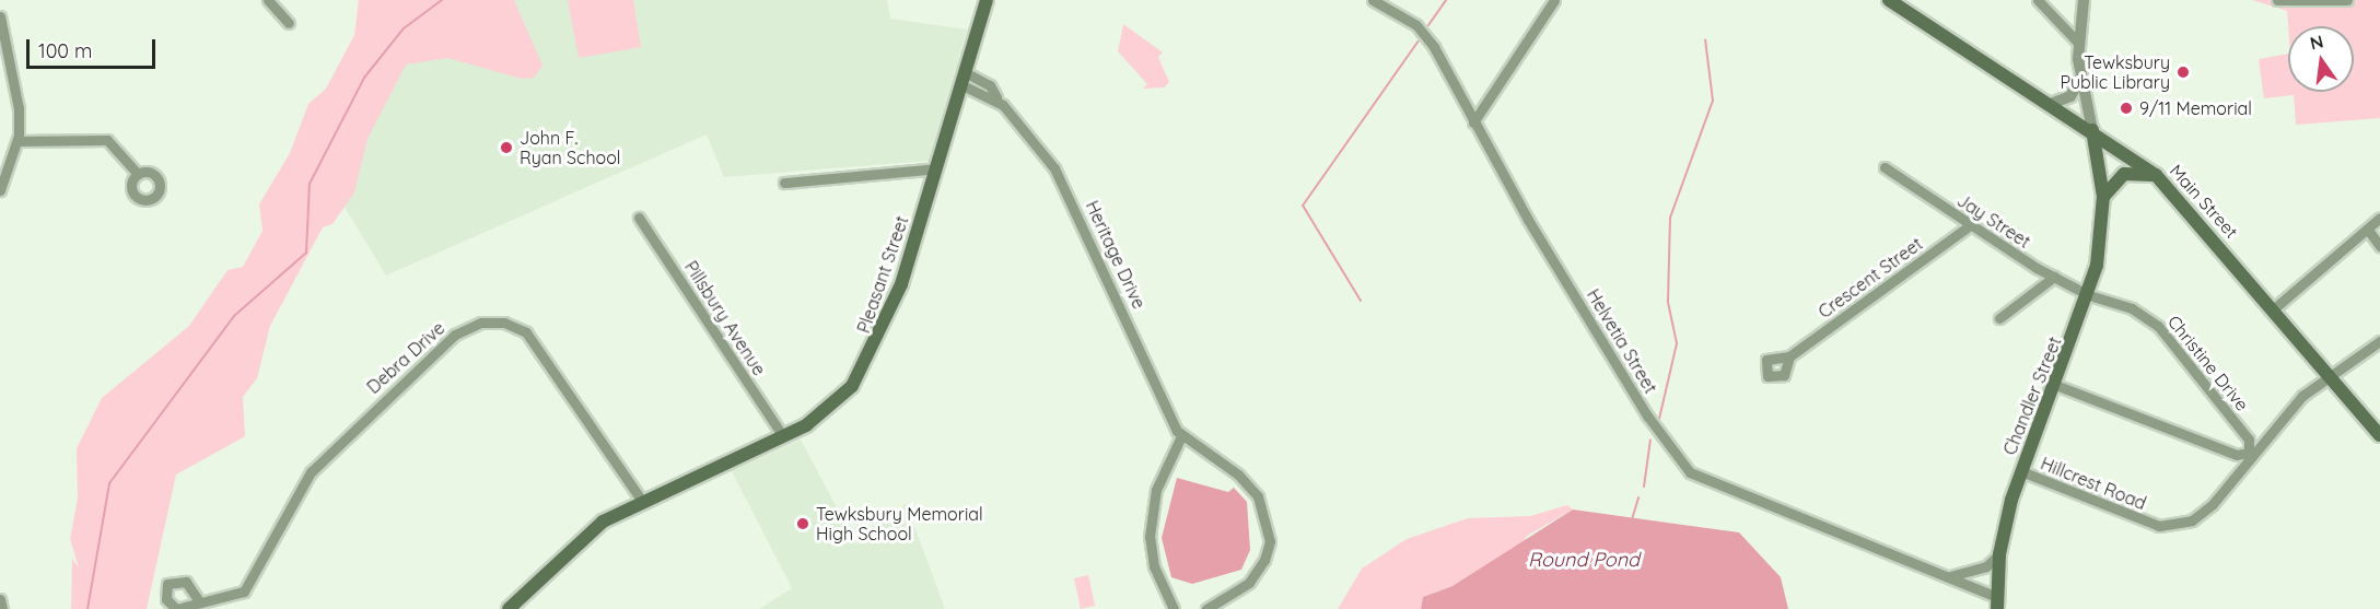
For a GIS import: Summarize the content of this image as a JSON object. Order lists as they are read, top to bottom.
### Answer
{
  "streets": {
    "main road": ["Main Street", "Pleasant Street", "Chandler Street"],
    "street": [
      "Jay Street",
      "Heritage Drive",
      "Crescent Street",
      "Pillsbury Avenue",
      "Helvetia Street",
      "Debra Drive",
      "Christine Drive",
      "Hillcrest Road"
    ]
  },
  "crossings": [
    ["Main Street", "Chandler Street"],
    ["Main Street", "Hillcrest Road"],
    ["Jay Street", "Crescent Street"],
    ["Jay Street", "Christine Drive"],
    ["Jay Street", "Chandler Street"],
    ["Heritage Drive", "Pleasant Street"],
    ["Pleasant Street", "Pillsbury Avenue"],
    ["Pleasant Street", "Debra Drive"],
    ["Helvetia Street", "Chandler Street"],
    ["Christine Drive", "Chandler Street"],
    ["Christine Drive", "Hillcrest Road"],
    ["Chandler Street", "Hillcrest Road"]
  ],
  "water": ["Round Pond"],
  "places": [
    "Tewksbury Public Library",
    "9/11 Memorial",
    "John F. Ryan School",
    "Tewksbury Memorial High School"
  ],
  "scale_bar": "100 m",
  "north": "top"
}
